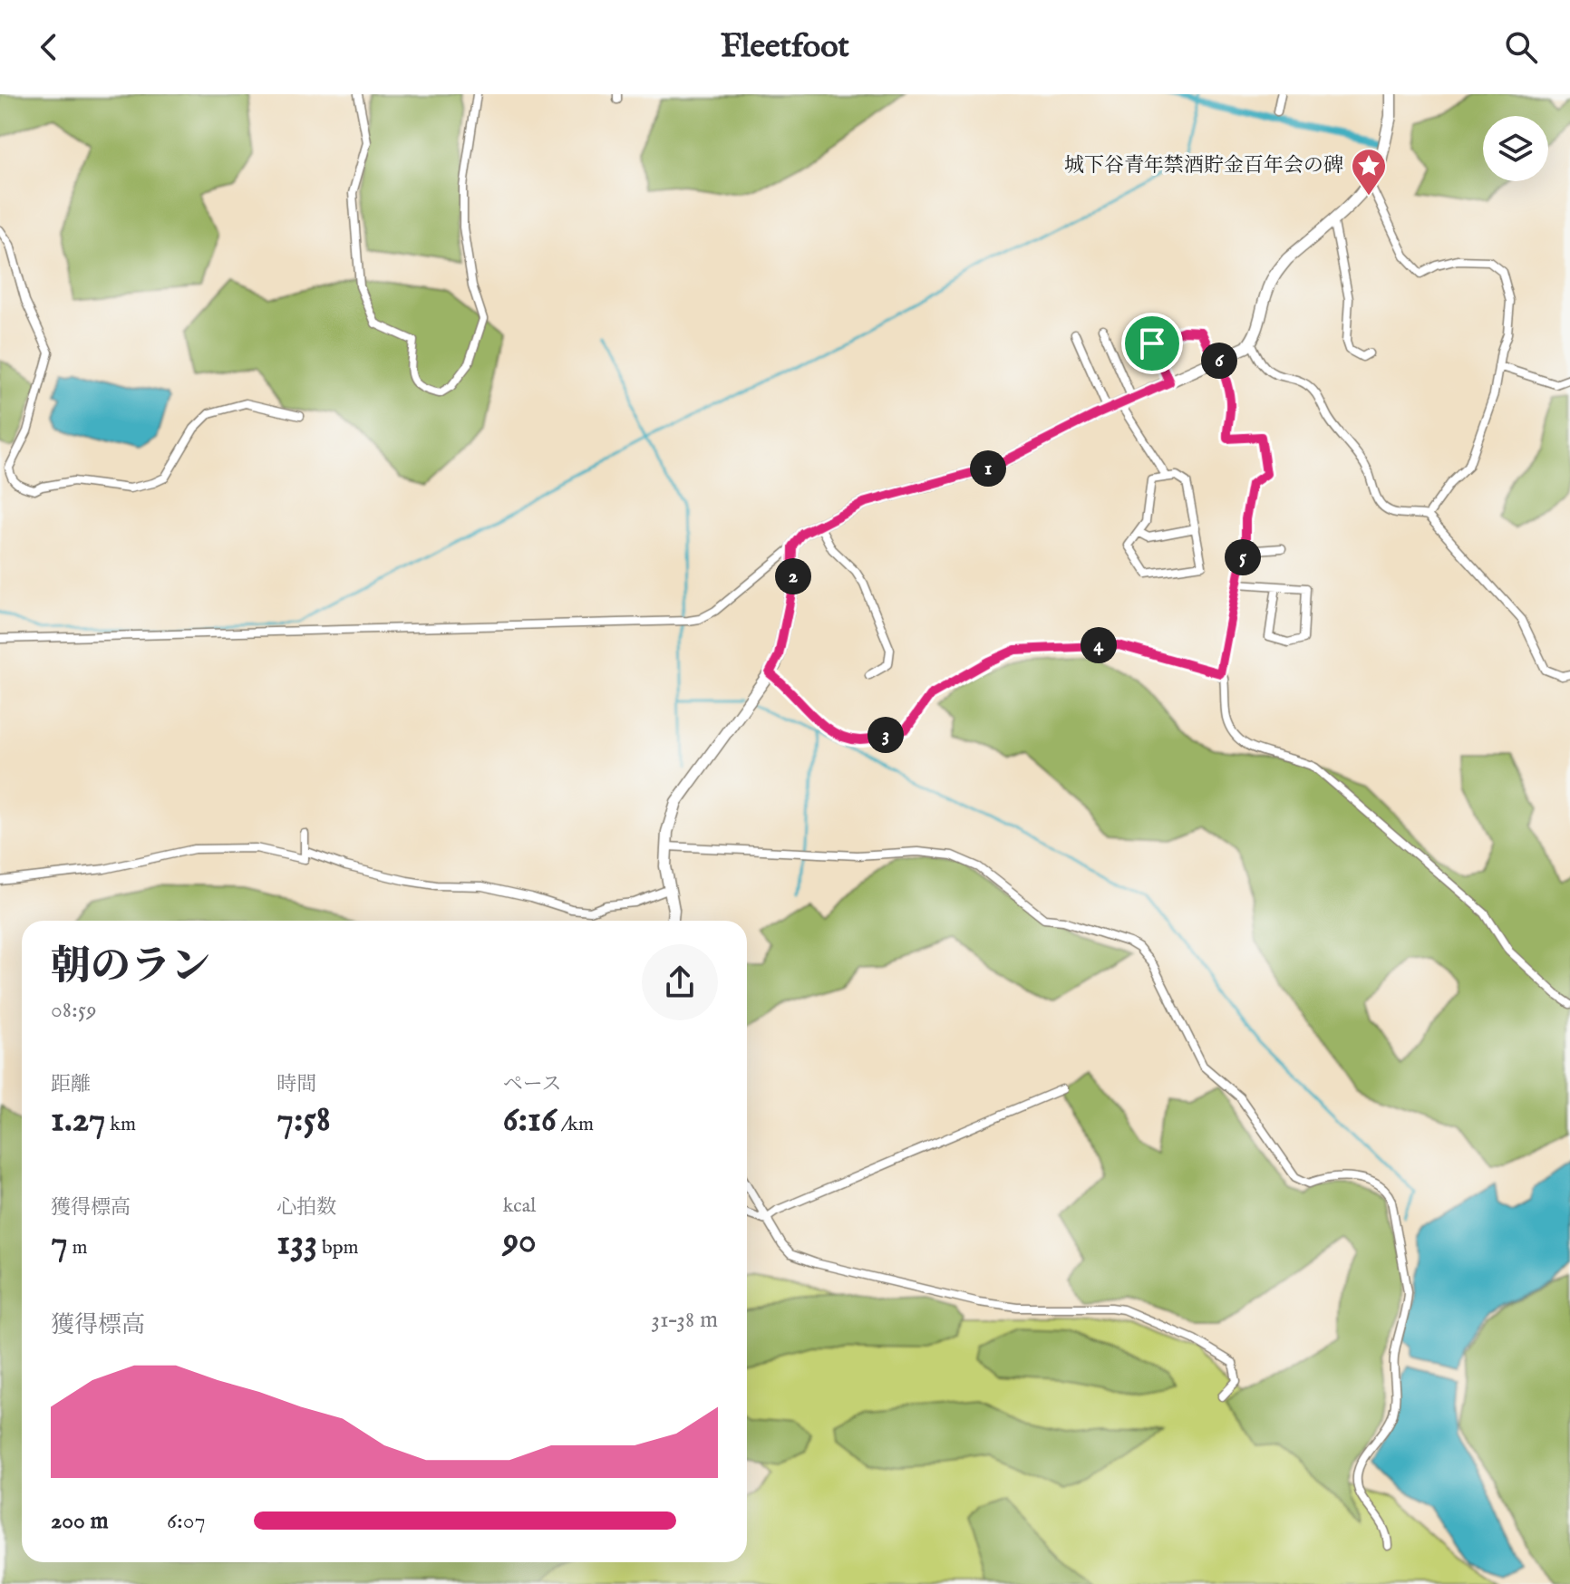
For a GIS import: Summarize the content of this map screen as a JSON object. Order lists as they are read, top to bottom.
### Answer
{
  "places": {
    "place": ["城下谷青年禁酒貯金百年会の碑"]
  },
  "page": {
    "header": "Fleetfoot",
    "pins": [
      "6",
      "1",
      "5",
      "2",
      "4",
      "3"
    ],
    "heading": ["朝のラン", "08:59"],
    "stats": [
      ["距離", "1.27 km"],
      ["時間", "7:58"],
      ["ペース", "6:16 /km"],
      ["獲得標高", "7 m"],
      ["心拍数", "133 bpm"],
      ["kcal", "90"]
    ],
    "chart": ["獲得標高", "31–38 m"],
    "list": [
      {
        "name": "200 m",
        "note": "6:07"
      }
    ]
  }
}
